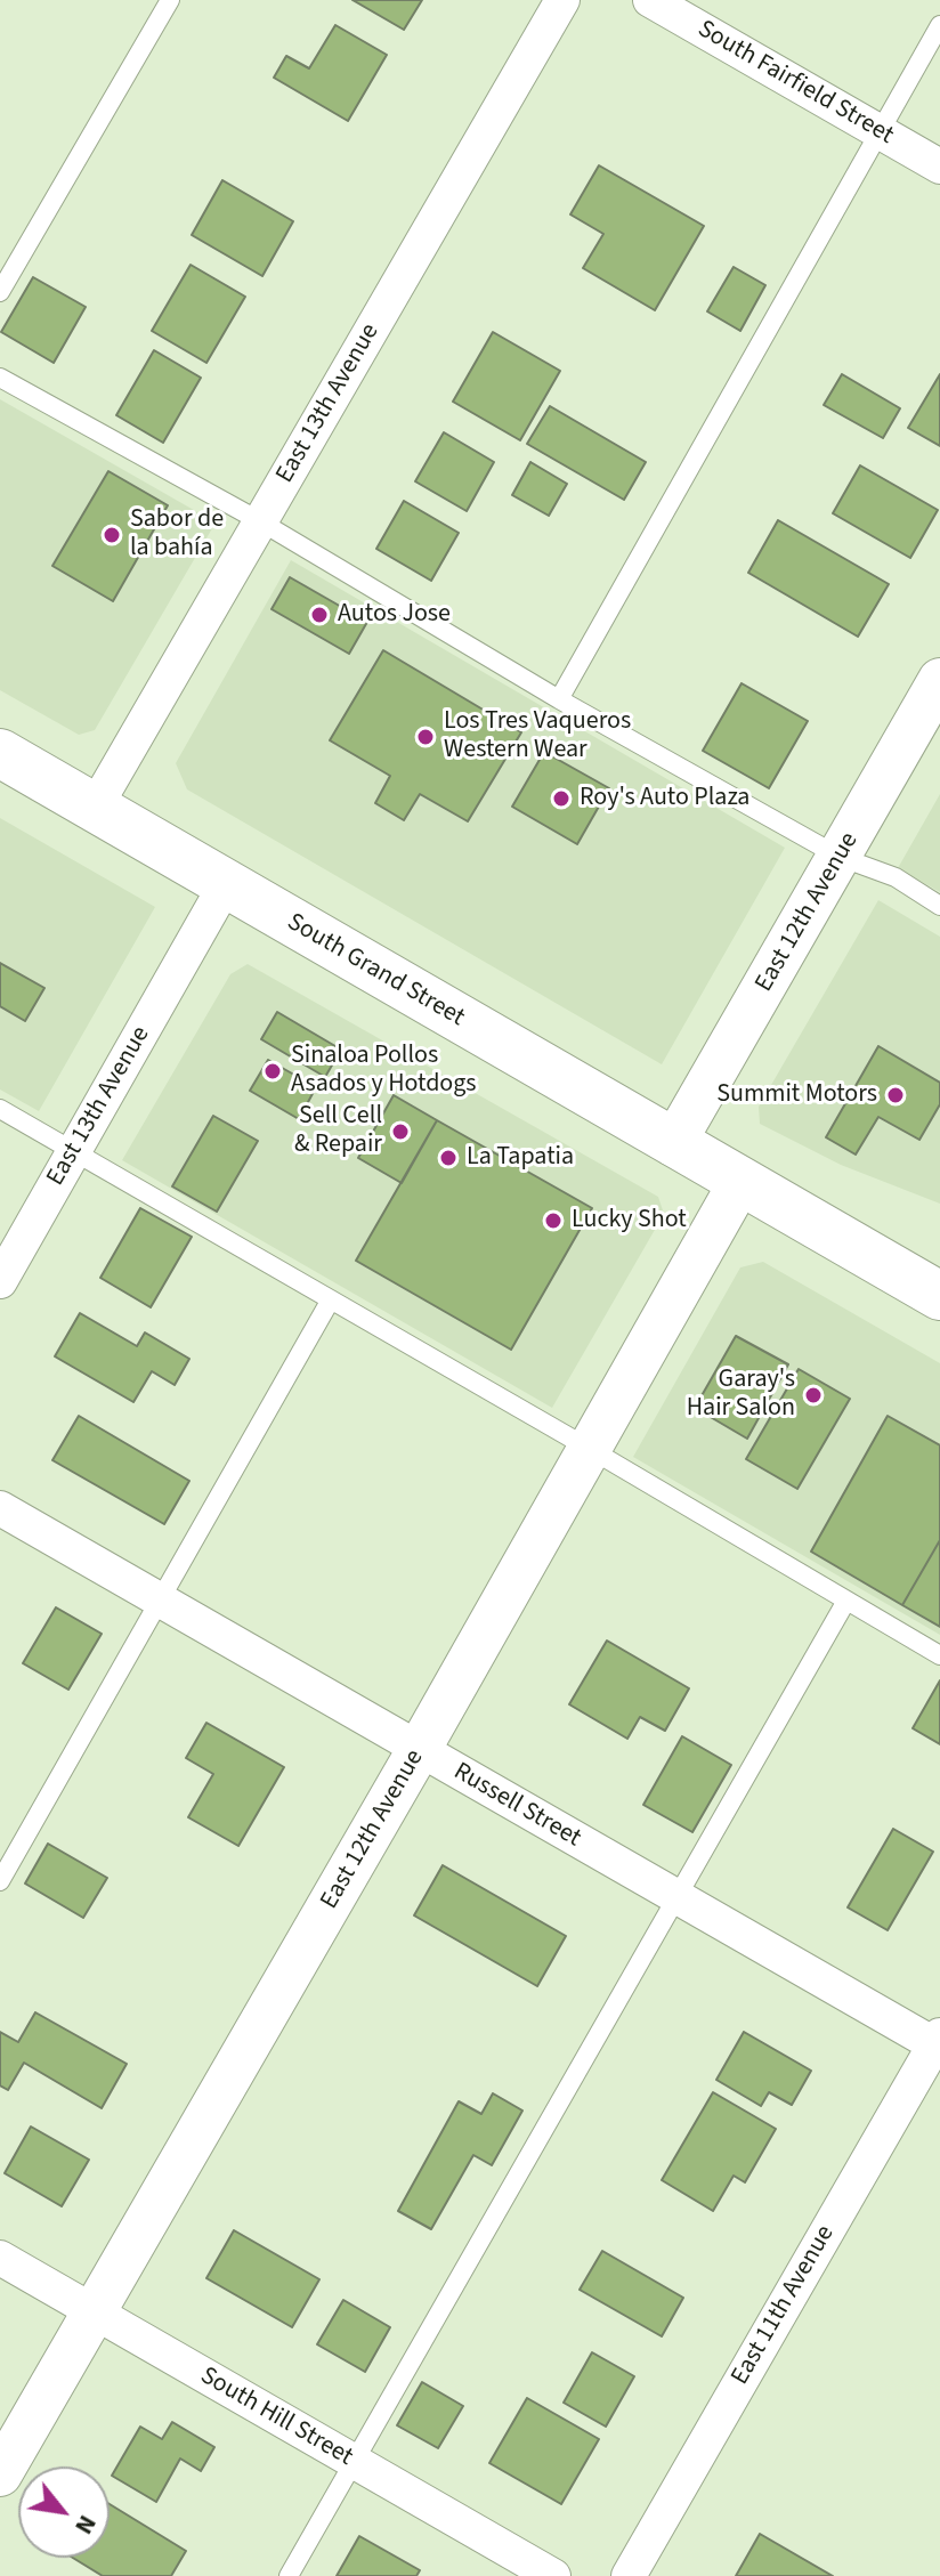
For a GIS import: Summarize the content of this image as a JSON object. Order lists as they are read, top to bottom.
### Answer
{
  "streets": {
    "main road": ["South Grand Street"],
    "street": [
      "South Fairfield Street",
      "East 13th Avenue",
      "East 12th Avenue",
      "Russell Street",
      "East 11th Avenue",
      "South Hill Street"
    ]
  },
  "crossings": [
    ["East 13th Avenue", "South Grand Street"],
    ["East 12th Avenue", "South Grand Street"],
    ["East 12th Avenue", "Russell Street"],
    ["East 12th Avenue", "South Hill Street"],
    ["Russell Street", "East 11th Avenue"]
  ],
  "places": [
    "Sabor de la bahía",
    "Autos Jose",
    "Los Tres Vaqueros Western Wear",
    "Roy's Auto Plaza",
    "Sinaloa Pollos Asados y Hotdogs",
    "Summit Motors",
    "Sell Cell & Repair",
    "La Tapatia",
    "Lucky Shot",
    "Garay's Hair Salon"
  ],
  "north": "bottom right"
}
